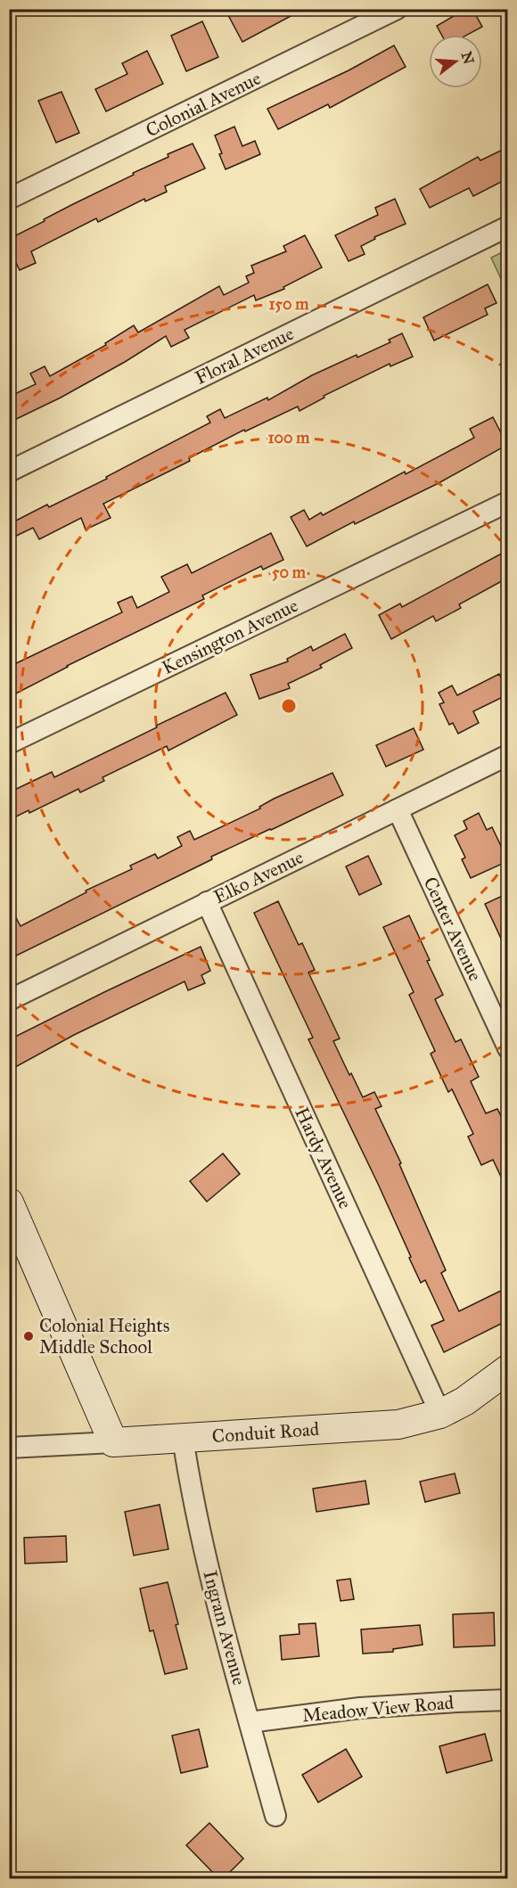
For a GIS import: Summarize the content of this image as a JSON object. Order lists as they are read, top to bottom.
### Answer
{
  "streets": {
    "street": [
      "Colonial Avenue",
      "Floral Avenue",
      "Kensington Avenue",
      "Elko Avenue",
      "Center Avenue",
      "Hardy Avenue",
      "Conduit Road",
      "Ingram Avenue",
      "Meadow View Road"
    ]
  },
  "crossings": [
    ["Elko Avenue", "Center Avenue"],
    ["Elko Avenue", "Hardy Avenue"],
    ["Hardy Avenue", "Conduit Road"],
    ["Conduit Road", "Ingram Avenue"],
    ["Ingram Avenue", "Meadow View Road"]
  ],
  "places": ["Colonial Heights Middle School"],
  "north": "right",
  "rings": ["150 m", "100 m", "50 m"]
}
